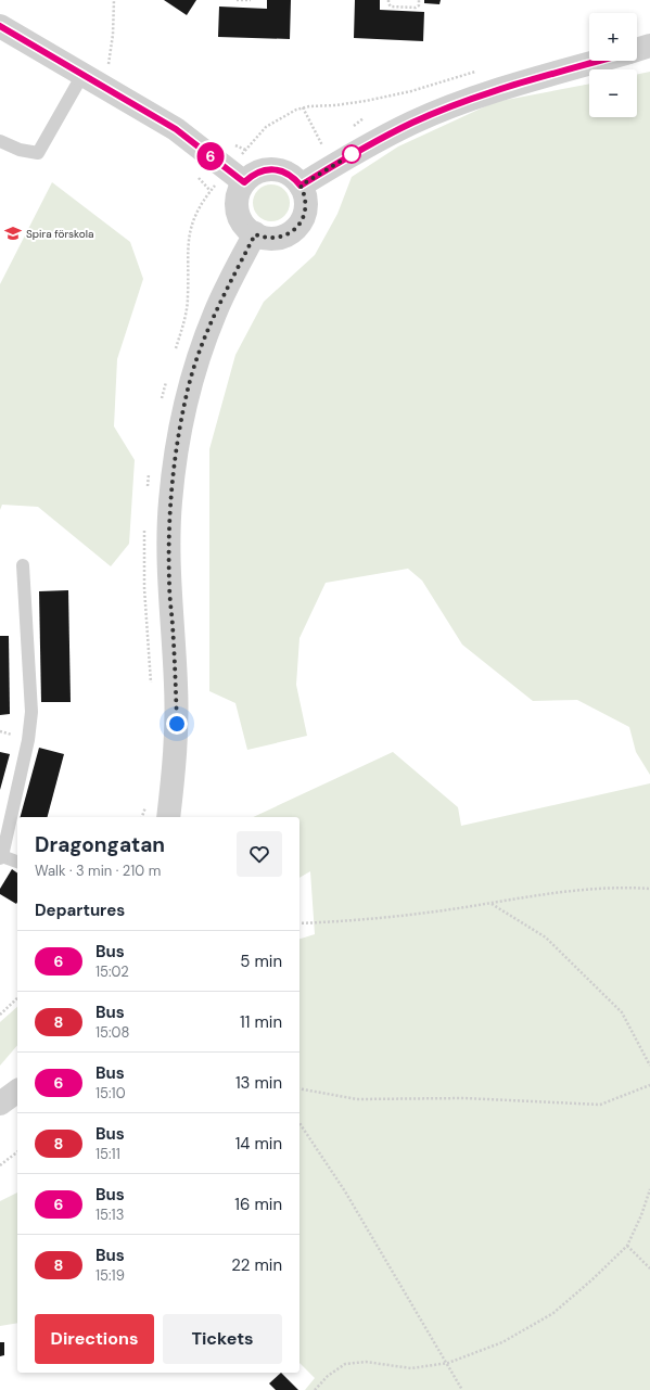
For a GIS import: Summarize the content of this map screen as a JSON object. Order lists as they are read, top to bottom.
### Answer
{
  "places": {
    "school or university": ["Spira förskola"]
  },
  "lines": ["bus line 6"],
  "page": {
    "on_map": "6",
    "map_buttons": ["+", "−"],
    "heading": [
      ["Dragongatan", "Walk · 3 min · 210 m"],
      "Departures"
    ],
    "list": [
      {
        "mark": "6",
        "name": "Bus",
        "note": "15:02",
        "value": "5 min"
      },
      {
        "mark": "8",
        "name": "Bus",
        "note": "15:08",
        "value": "11 min"
      },
      {
        "mark": "6",
        "name": "Bus",
        "note": "15:10",
        "value": "13 min"
      },
      {
        "mark": "8",
        "name": "Bus",
        "note": "15:11",
        "value": "14 min"
      },
      {
        "mark": "6",
        "name": "Bus",
        "note": "15:13",
        "value": "16 min"
      },
      {
        "mark": "8",
        "name": "Bus",
        "note": "15:19",
        "value": "22 min"
      }
    ],
    "buttons": ["Directions", "Tickets"]
  }
}
